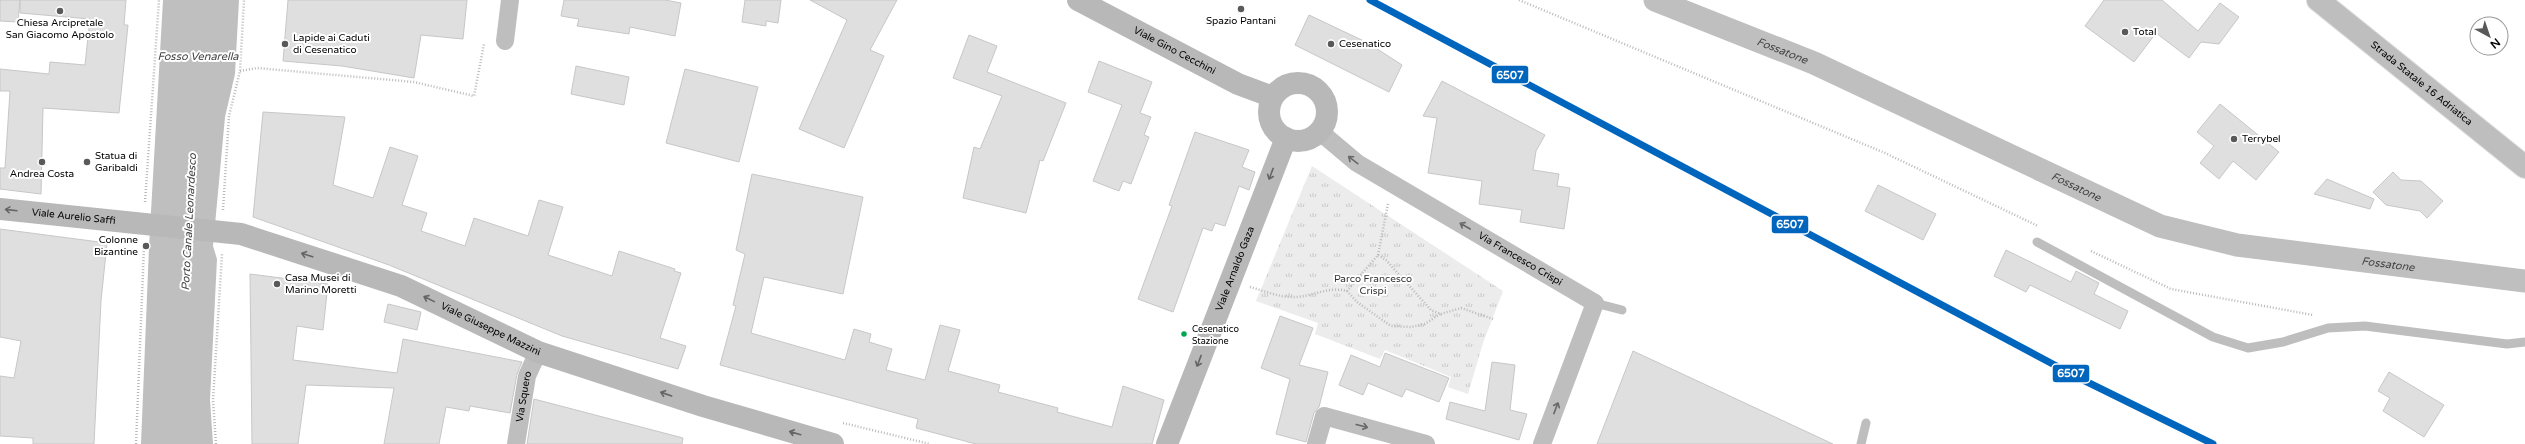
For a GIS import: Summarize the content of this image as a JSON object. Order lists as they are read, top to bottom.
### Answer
{
  "streets": {
    "main road": ["Strada Statale 16 Adriatica"],
    "street": [
      "Viale Gino Cecchini",
      "Viale Aurelio Saffi",
      "Via Francesco Crispi",
      "Viale Arnaldo Gaza",
      "Viale Giuseppe Mazzini",
      "Via Squero"
    ]
  },
  "crossings": [
    ["Viale Gino Cecchini", "Via Francesco Crispi"],
    ["Viale Gino Cecchini", "Viale Arnaldo Gaza"],
    ["Viale Aurelio Saffi", "Viale Giuseppe Mazzini"],
    ["Via Francesco Crispi", "Viale Arnaldo Gaza"],
    ["Viale Giuseppe Mazzini", "Via Squero"]
  ],
  "one_way": [
    "Viale Aurelio Saffi",
    "Via Francesco Crispi",
    "Viale Arnaldo Gaza",
    "Viale Giuseppe Mazzini"
  ],
  "water": ["Fossatone", "Fosso Venarella", "Porto Canale Leonardesco"],
  "parks": ["Parco Francesco Crispi"],
  "places": [
    "Spazio Pantani",
    "Chiesa Arcipretale San Giacomo Apostolo",
    "Total",
    "Lapide ai Caduti di Cesenatico",
    "Cesenatico",
    "Terrybel",
    "Andrea Costa",
    "Statua di Garibaldi",
    "Colonne Bizantine",
    "Casa Musei di Marino Moretti",
    "Cesenatico Stazione"
  ],
  "lines": ["transit line 6507"],
  "north": "bottom right"
}
